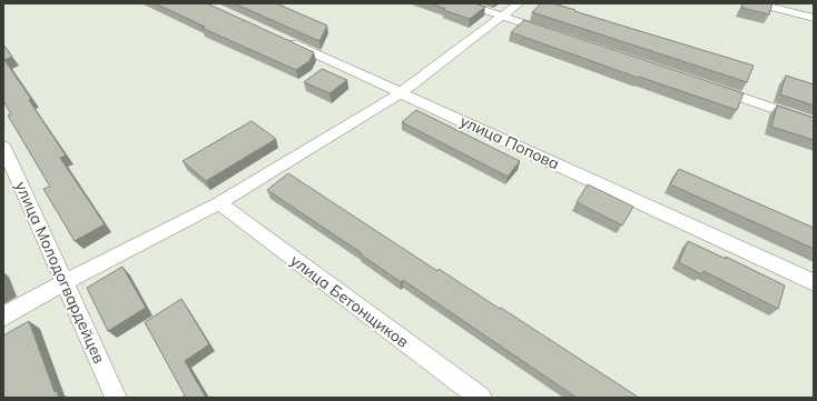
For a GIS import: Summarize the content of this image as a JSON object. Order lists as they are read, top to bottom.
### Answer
{
  "streets": {
    "street": ["улица Попова", "улица Молодогвардейцев", "улица Бетонщиков"]
  }
}
